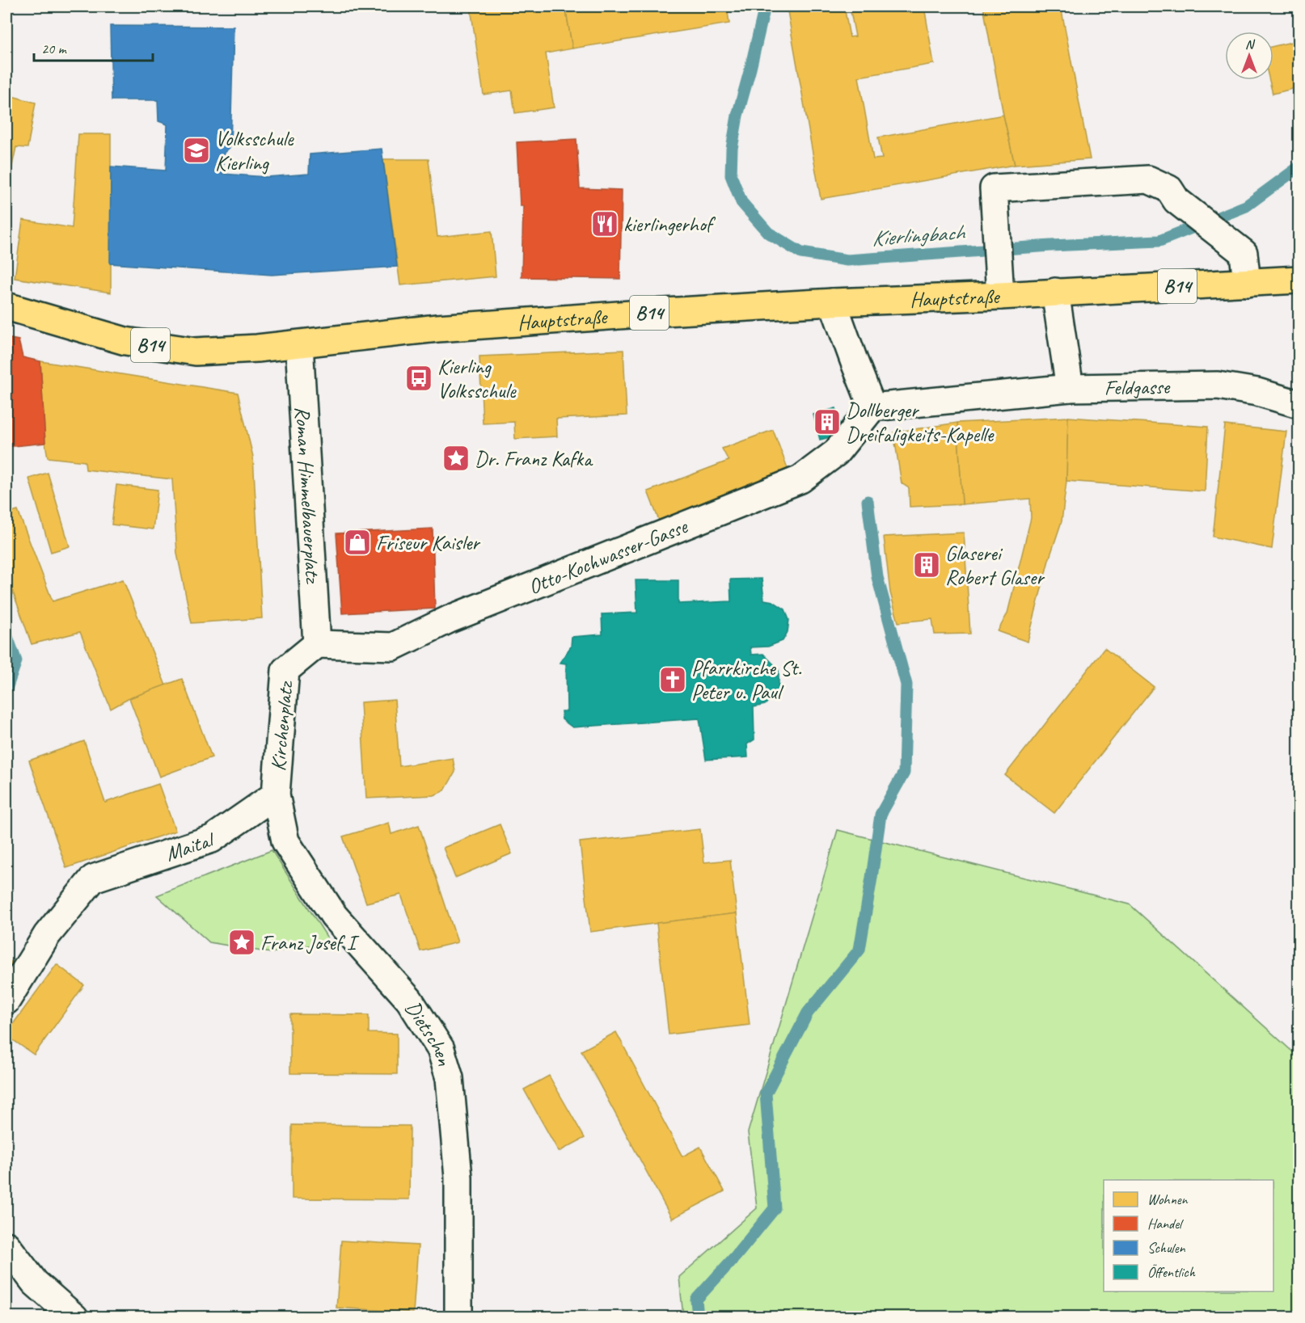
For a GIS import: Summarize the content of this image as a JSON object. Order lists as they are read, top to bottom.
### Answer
{
  "streets": {
    "main road": ["B14", "Hauptstraße"],
    "street": [
      "Feldgasse",
      "Roman Himmelbauerplatz",
      "Otto-Kochwasser-Gasse",
      "Kirchenplatz",
      "Maital",
      "Dietschen"
    ]
  },
  "crossings": [
    ["Hauptstraße", "Roman Himmelbauerplatz"],
    ["Roman Himmelbauerplatz", "Otto-Kochwasser-Gasse"],
    ["Roman Himmelbauerplatz", "Kirchenplatz"],
    ["Otto-Kochwasser-Gasse", "Kirchenplatz"],
    ["Kirchenplatz", "Maital"],
    ["Kirchenplatz", "Dietschen"],
    ["Maital", "Dietschen"]
  ],
  "water": ["Kierlingbach"],
  "places": {
    "school or university": ["Volksschule Kierling"],
    "restaurant": ["kierlingerhof"],
    "bus stop": ["Kierling Volksschule"],
    "building": ["Dollberger Dreifaligkeits-Kapelle", "Glaserei Robert Glaser"],
    "place": ["Dr. Franz Kafka", "Franz Josef I"],
    "shop": ["Friseur Kaisler"],
    "church": ["Pfarrkirche St. Peter u. Paul"]
  },
  "legend": [
    "Wohnen",
    "Handel",
    "Schulen",
    "Öffentlich"
  ],
  "scale_bar": "20 m",
  "north": "top"
}
